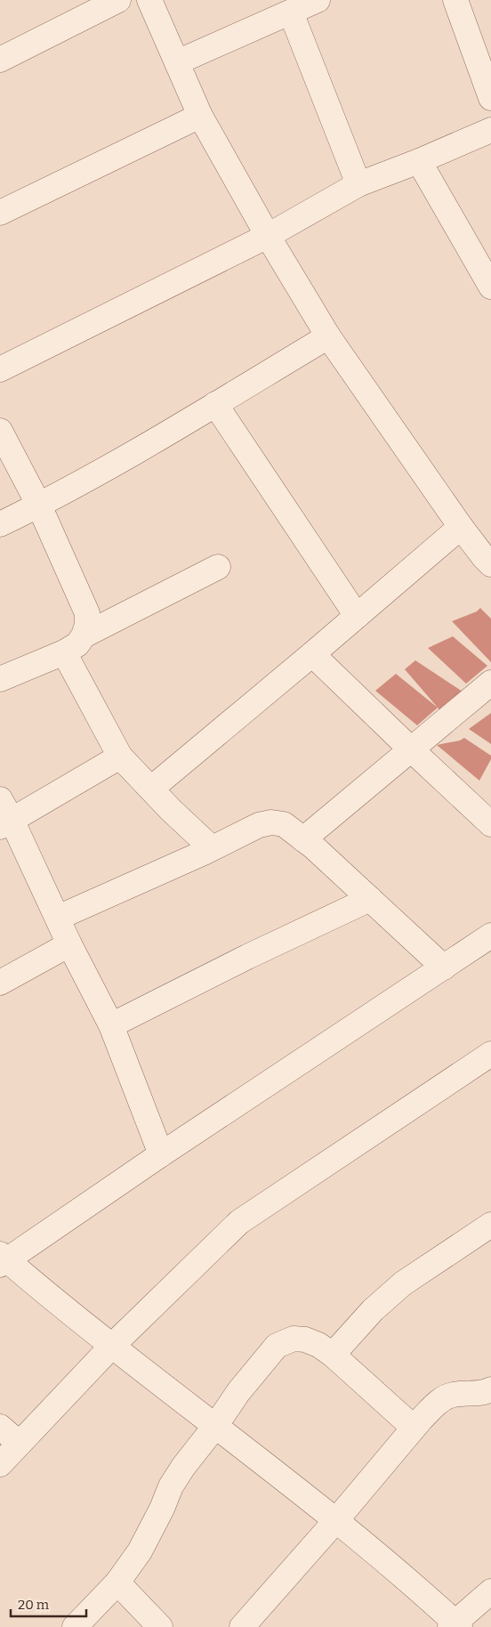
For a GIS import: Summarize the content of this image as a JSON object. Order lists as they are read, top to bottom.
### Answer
{
  "scale_bar": "20 m"
}
